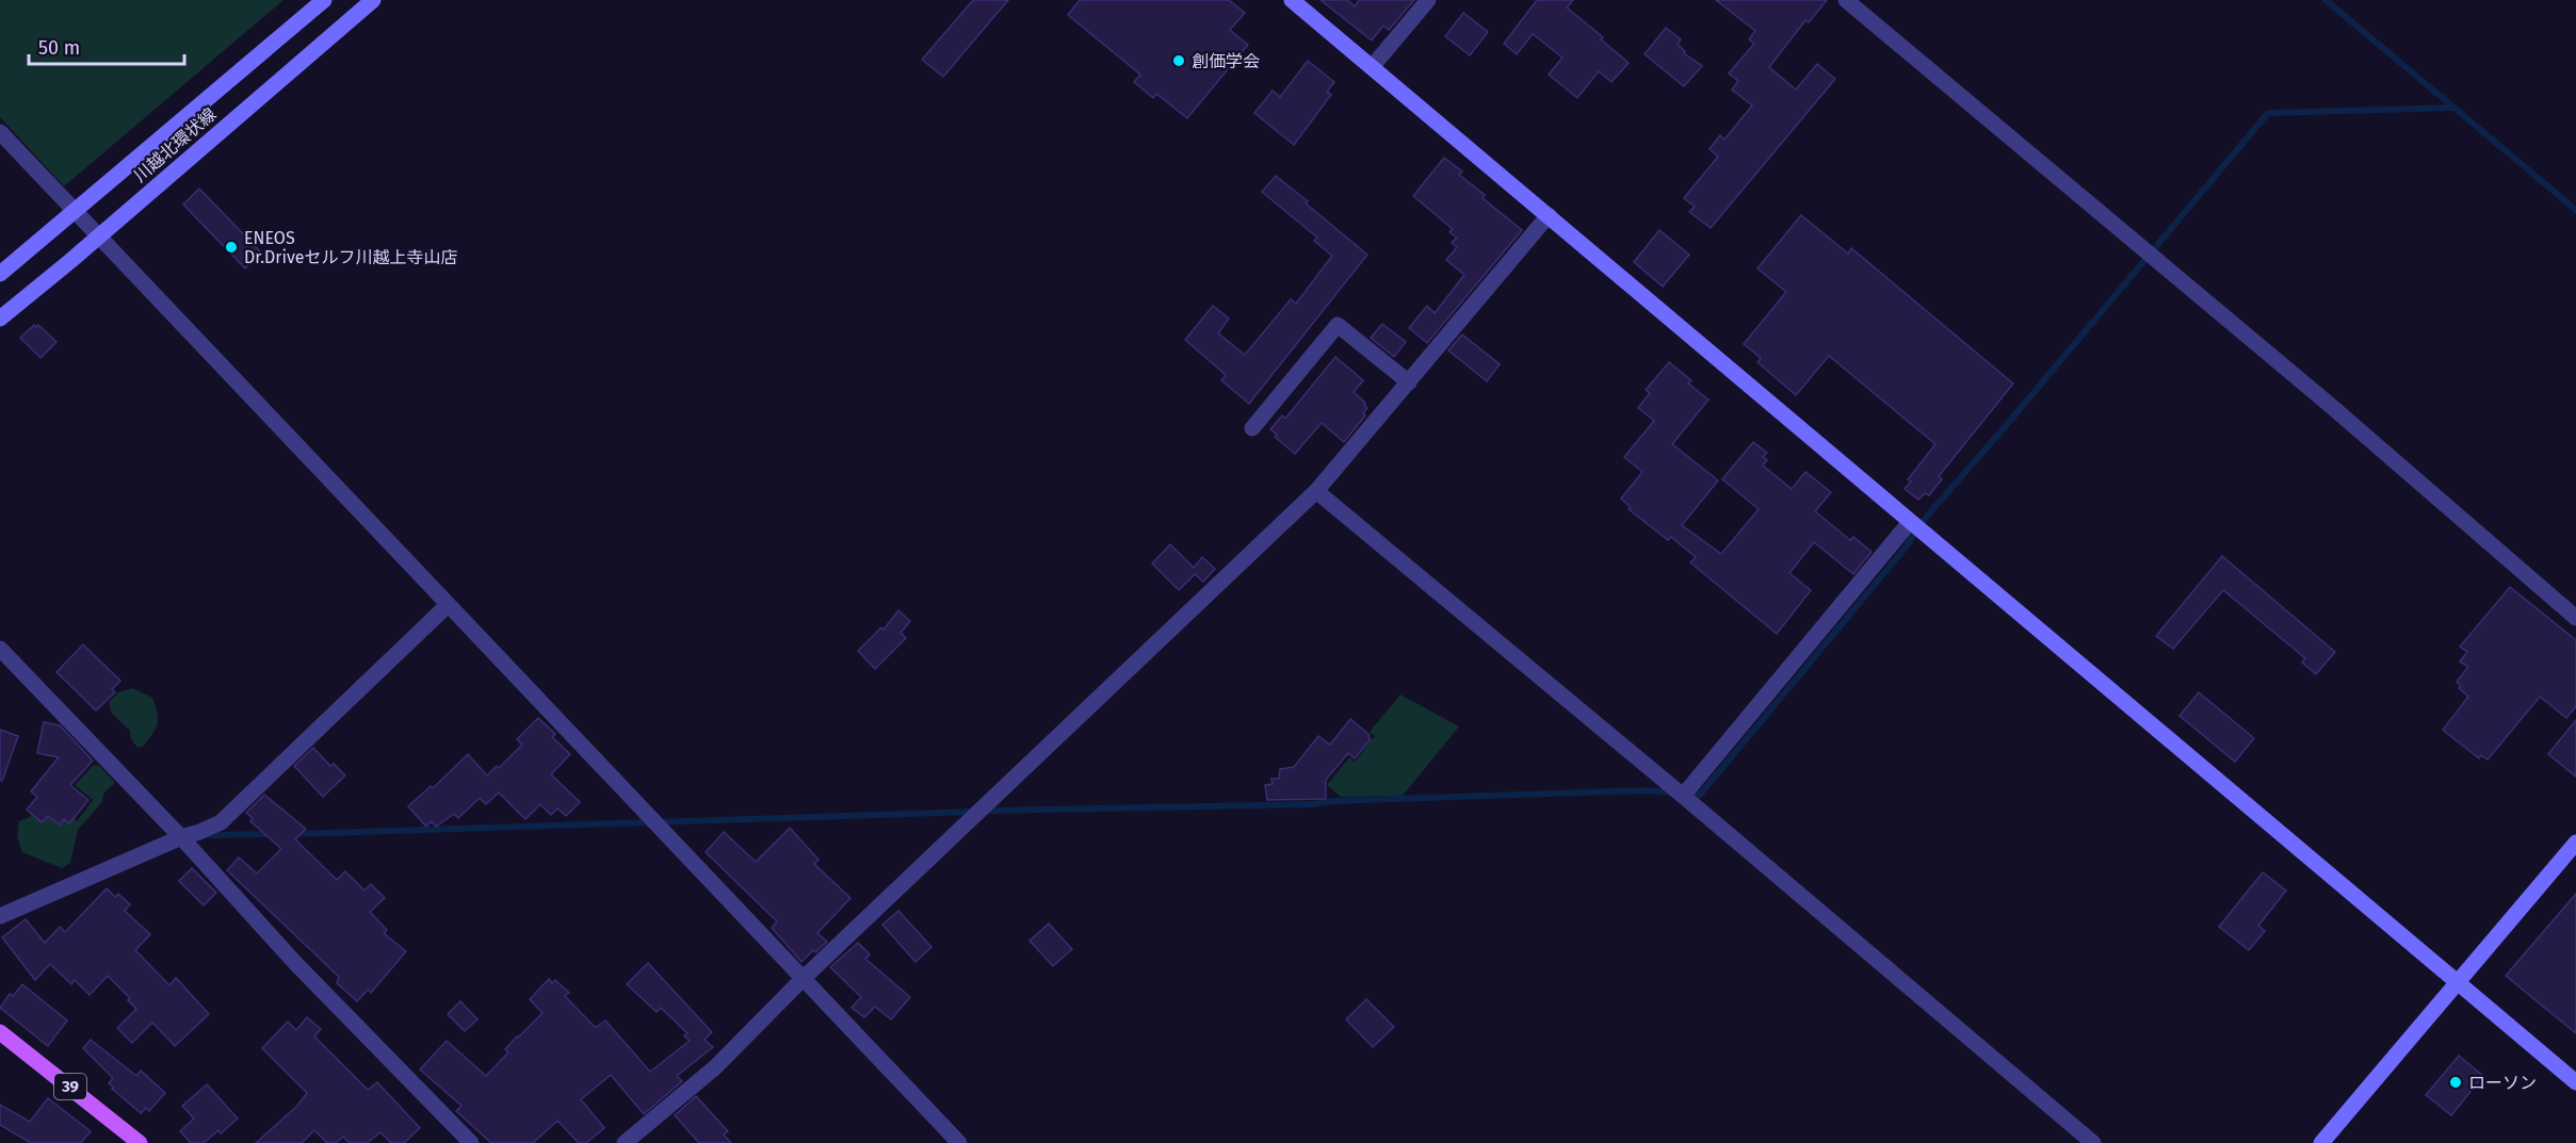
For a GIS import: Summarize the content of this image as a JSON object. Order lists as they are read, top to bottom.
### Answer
{
  "streets": {
    "main road": ["39"],
    "street": ["川越北環状線"]
  },
  "places": ["創価学会", "ENEOS Dr.Driveセルフ川越上寺山店", "ローソン"],
  "scale_bar": "50 m"
}
